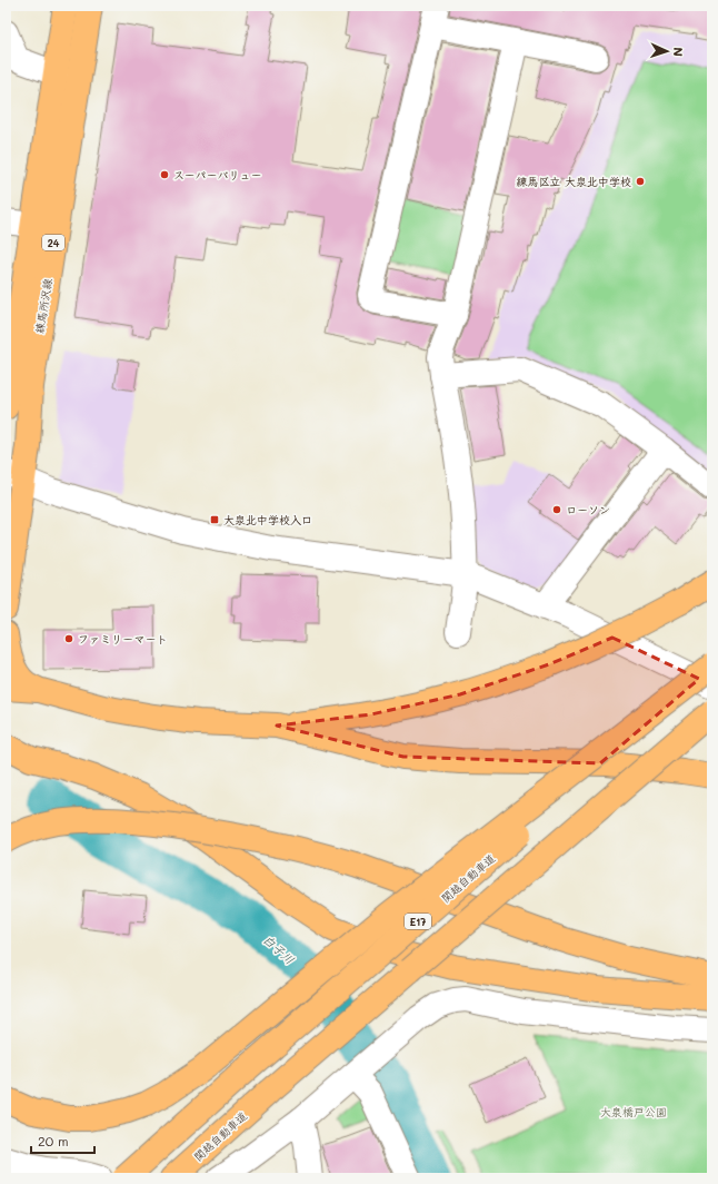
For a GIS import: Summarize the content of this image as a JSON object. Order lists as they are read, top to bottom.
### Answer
{
  "streets": {
    "main road": [
      "24",
      "練馬所沢線",
      "関越自動車道",
      "E17"
    ]
  },
  "water": ["白子川"],
  "parks": ["大泉橋戸公園"],
  "places": {
    "other": [
      "スーパーバリュー",
      "練馬区立 大泉北中学校",
      "ローソン",
      "ファミリーマート"
    ],
    "transit": ["大泉北中学校入口"]
  },
  "scale_bar": "20 m",
  "north": "right"
}
